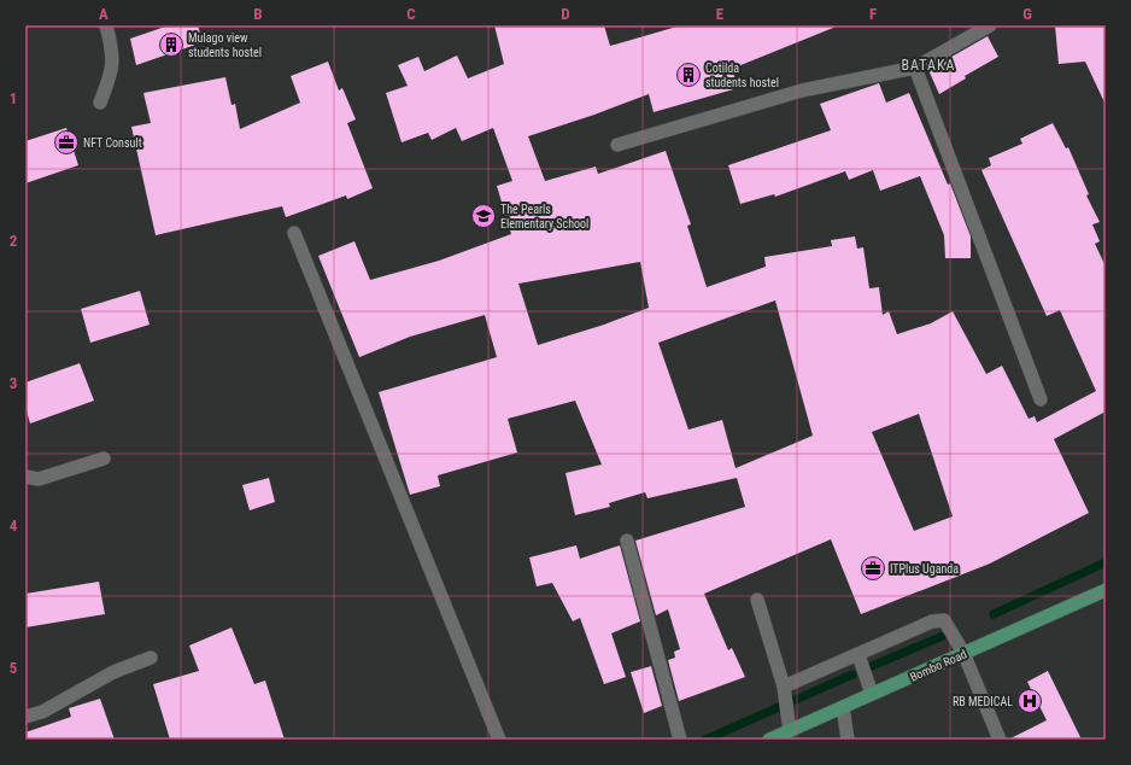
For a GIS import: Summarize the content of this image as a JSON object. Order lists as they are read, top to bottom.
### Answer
{
  "streets": {
    "main road": ["Bombo Road"]
  },
  "districts": ["BATAKA"],
  "places": {
    "building": ["Mulago view students hostel", "Cotilda students hostel"],
    "office": ["NFT Consult", "ITPlus Uganda"],
    "school or university": ["The Pearls Elementary School"],
    "hospital": ["RB MEDICAL"]
  },
  "grid": {
    "columns": [
      "A",
      "B",
      "C",
      "D",
      "E",
      "F",
      "G"
    ],
    "rows": [
      "1",
      "2",
      "3",
      "4",
      "5"
    ]
  }
}
